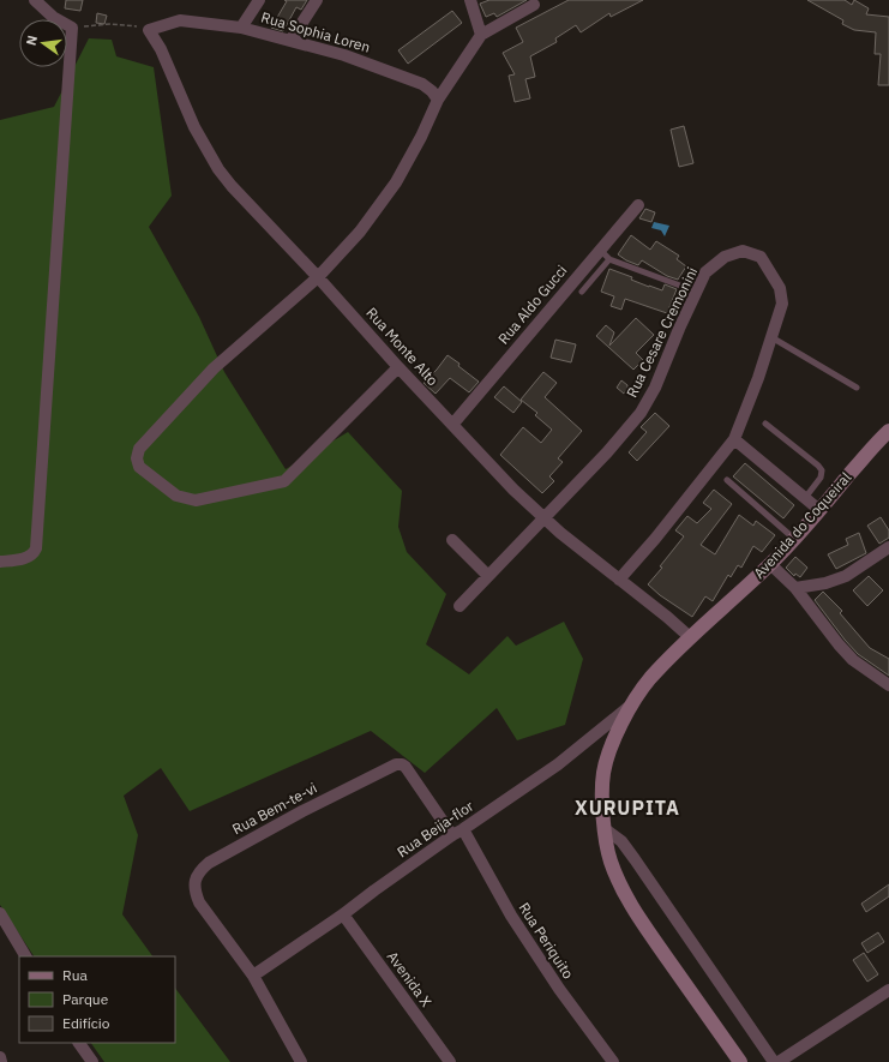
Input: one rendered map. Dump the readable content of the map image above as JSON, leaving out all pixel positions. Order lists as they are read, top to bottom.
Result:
{
  "streets": {
    "main road": ["Avenida do Coqueiral"],
    "street": [
      "Rua Sophia Loren",
      "Rua Aldo Gucci",
      "Rua Cesare Cremonini",
      "Rua Monte Alto",
      "Rua Bem-te-vi",
      "Rua Beija-flor",
      "Rua Periquito",
      "Avenida X"
    ]
  },
  "crossings": [
    ["Rua Sophia Loren", "Rua Monte Alto"],
    ["Rua Aldo Gucci", "Rua Monte Alto"],
    ["Rua Cesare Cremonini", "Rua Monte Alto"],
    ["Rua Monte Alto", "Avenida do Coqueiral"],
    ["Avenida do Coqueiral", "Rua Beija-flor"],
    ["Rua Bem-te-vi", "Rua Beija-flor"],
    ["Rua Bem-te-vi", "Rua Periquito"],
    ["Rua Beija-flor", "Rua Periquito"],
    ["Rua Beija-flor", "Avenida X"]
  ],
  "districts": ["XURUPITA"],
  "legend": ["Rua", "Parque", "Edifício"],
  "north": "left"
}
